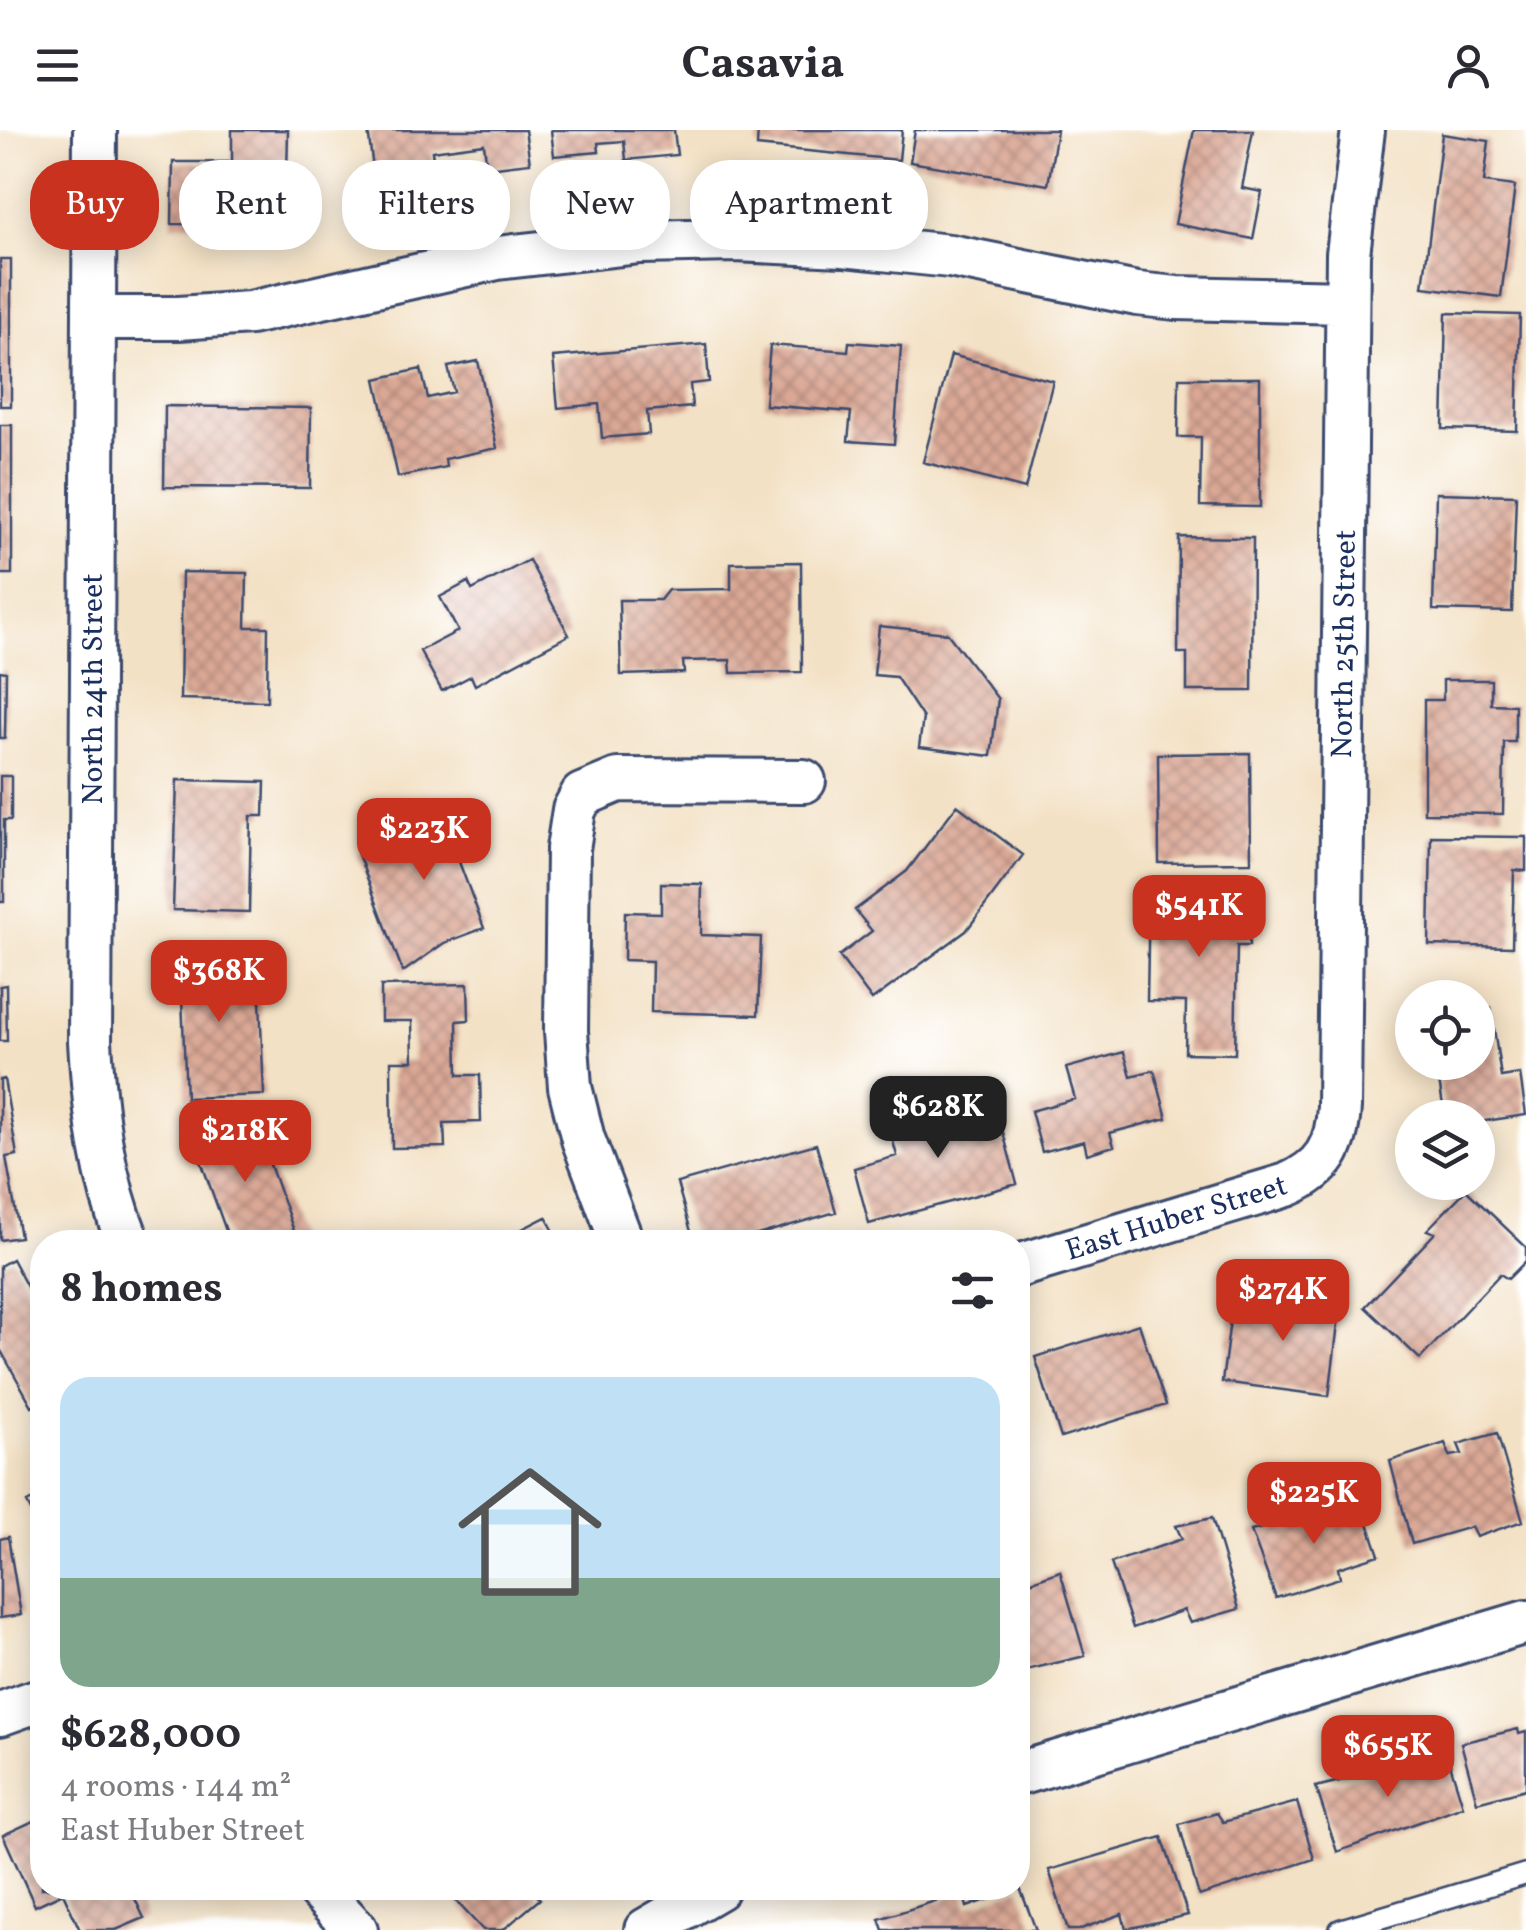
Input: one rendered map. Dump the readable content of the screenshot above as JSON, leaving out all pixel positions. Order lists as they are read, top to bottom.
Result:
{
  "streets": {
    "street": ["North 25th Street", "North 24th Street", "East Huber Street"]
  },
  "crossings": [
    ["North 25th Street", "East Huber Street"]
  ],
  "page": {
    "header": "Casavia",
    "chip": [
      "Buy",
      "Rent",
      "Filters",
      "New",
      "Apartment"
    ],
    "price": [
      "$223K",
      "$541K",
      "$368K",
      "$628K",
      "$218K",
      "$274K",
      "$225K",
      "$655K"
    ],
    "heading": "8 homes",
    "list": [
      {
        "name": "$628,000",
        "note": "4 rooms · 144 m² · East Huber Street"
      }
    ]
  }
}
